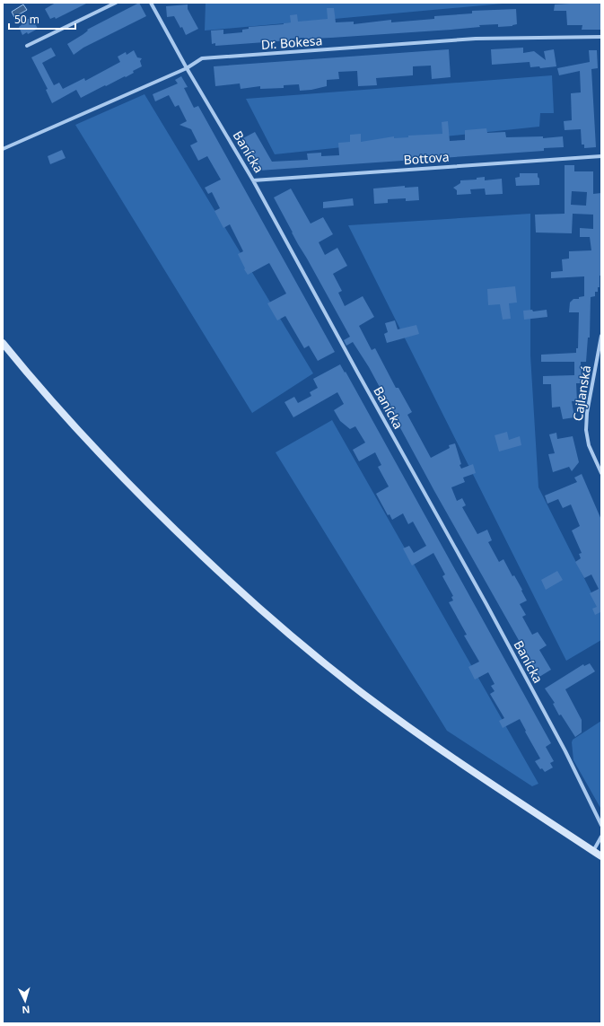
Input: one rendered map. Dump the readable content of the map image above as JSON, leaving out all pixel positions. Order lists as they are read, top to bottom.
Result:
{
  "streets": {
    "street": [
      "Dr. Bokesa",
      "Banícka",
      "Bottova",
      "Cajlanská"
    ]
  },
  "crossings": [
    ["Dr. Bokesa", "Banícka"],
    ["Banícka", "Bottova"]
  ],
  "scale_bar": "50 m",
  "north": "bottom"
}
